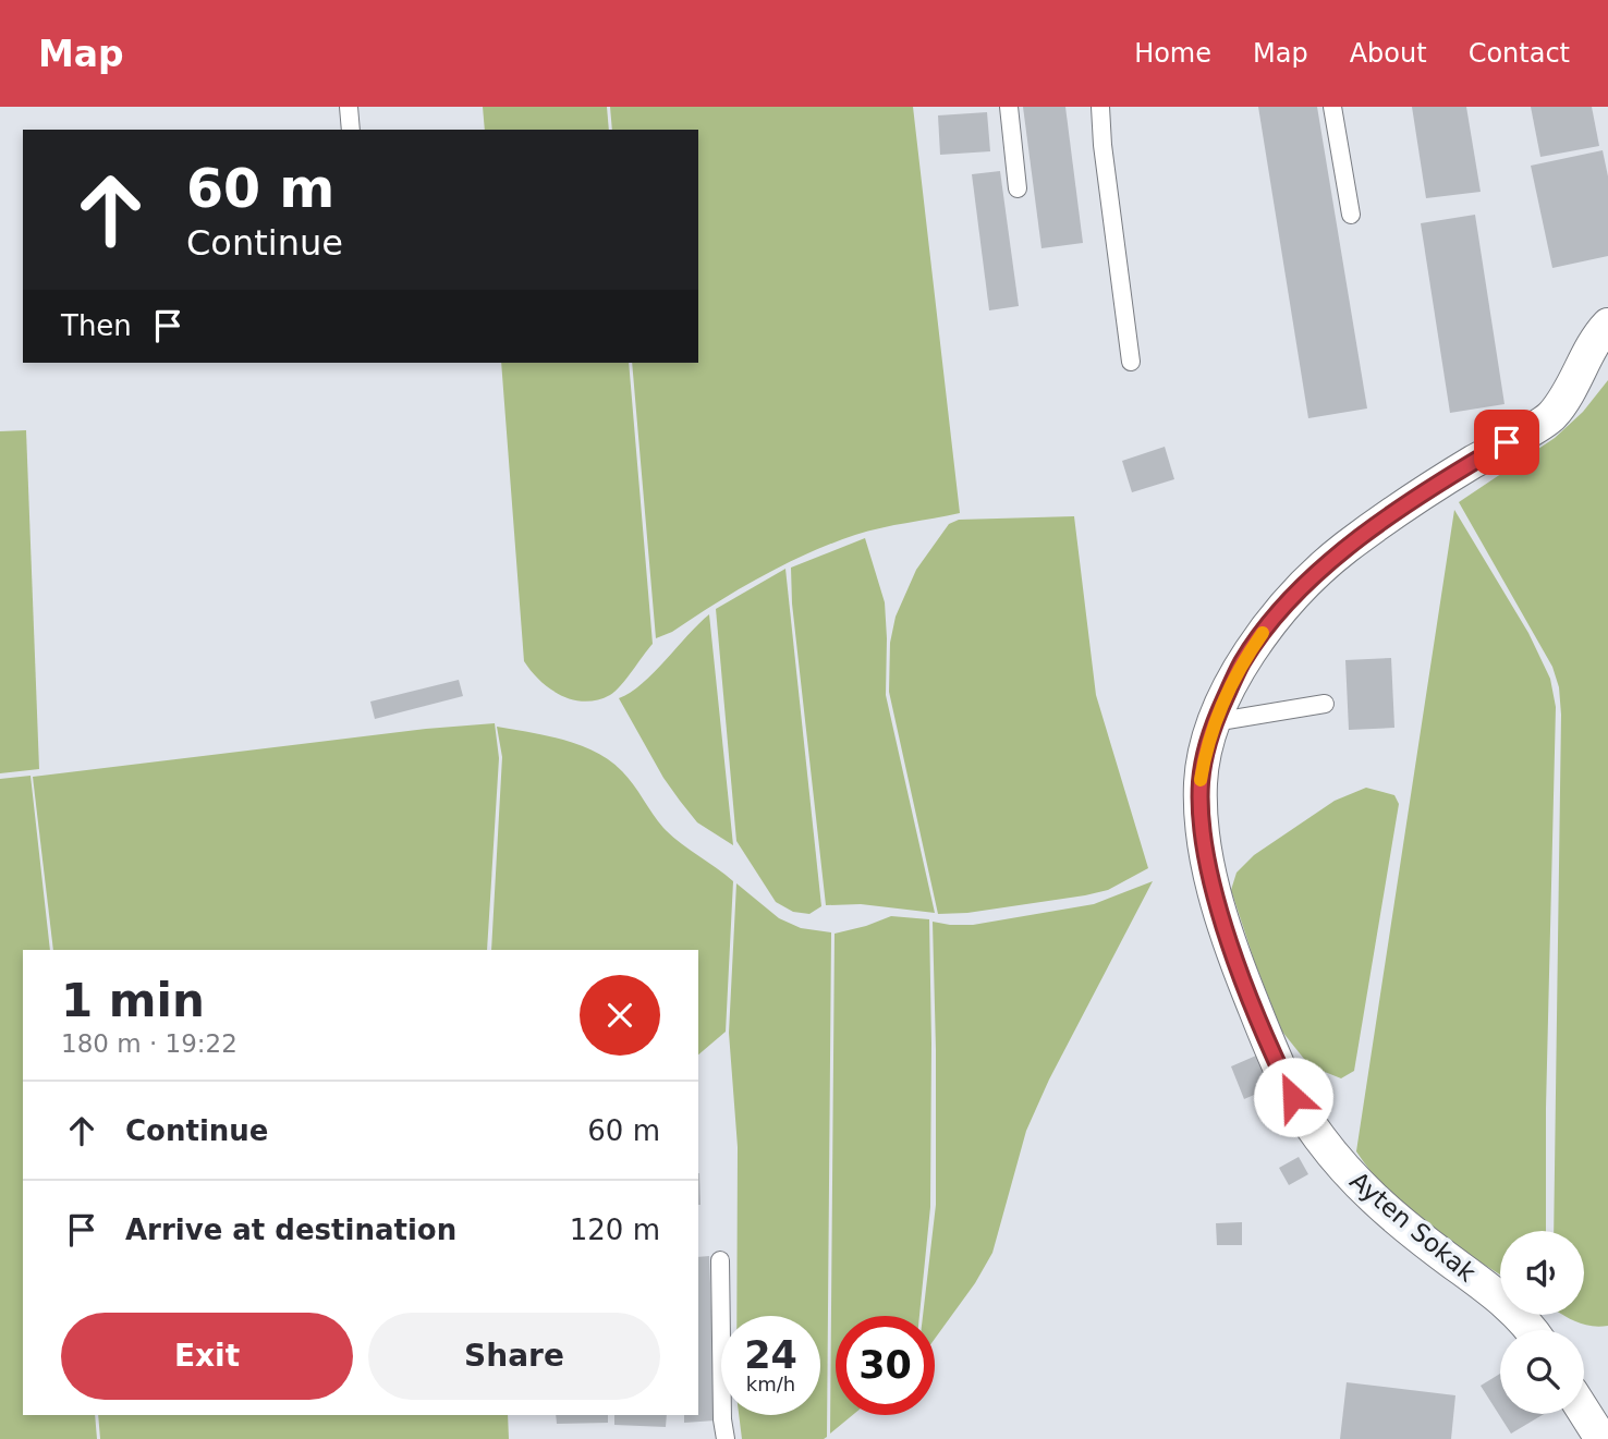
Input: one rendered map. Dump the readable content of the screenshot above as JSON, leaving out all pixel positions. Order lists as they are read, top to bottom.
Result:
{
  "streets": {
    "street": ["Ayten Sokak"]
  },
  "page": {
    "header": "Map",
    "nav": [
      "Home",
      "Map",
      "About",
      "Contact"
    ],
    "turn": ["60 m", "Continue"],
    "then": "Then",
    "heading": ["1 min", "180 m · 19:22"],
    "list": [
      {
        "name": "Continue",
        "value": "60 m"
      },
      {
        "name": "Arrive at destination",
        "value": "120 m"
      }
    ],
    "buttons": ["Exit", "Share"],
    "speed": "24 km/h",
    "limit": "30"
  }
}
